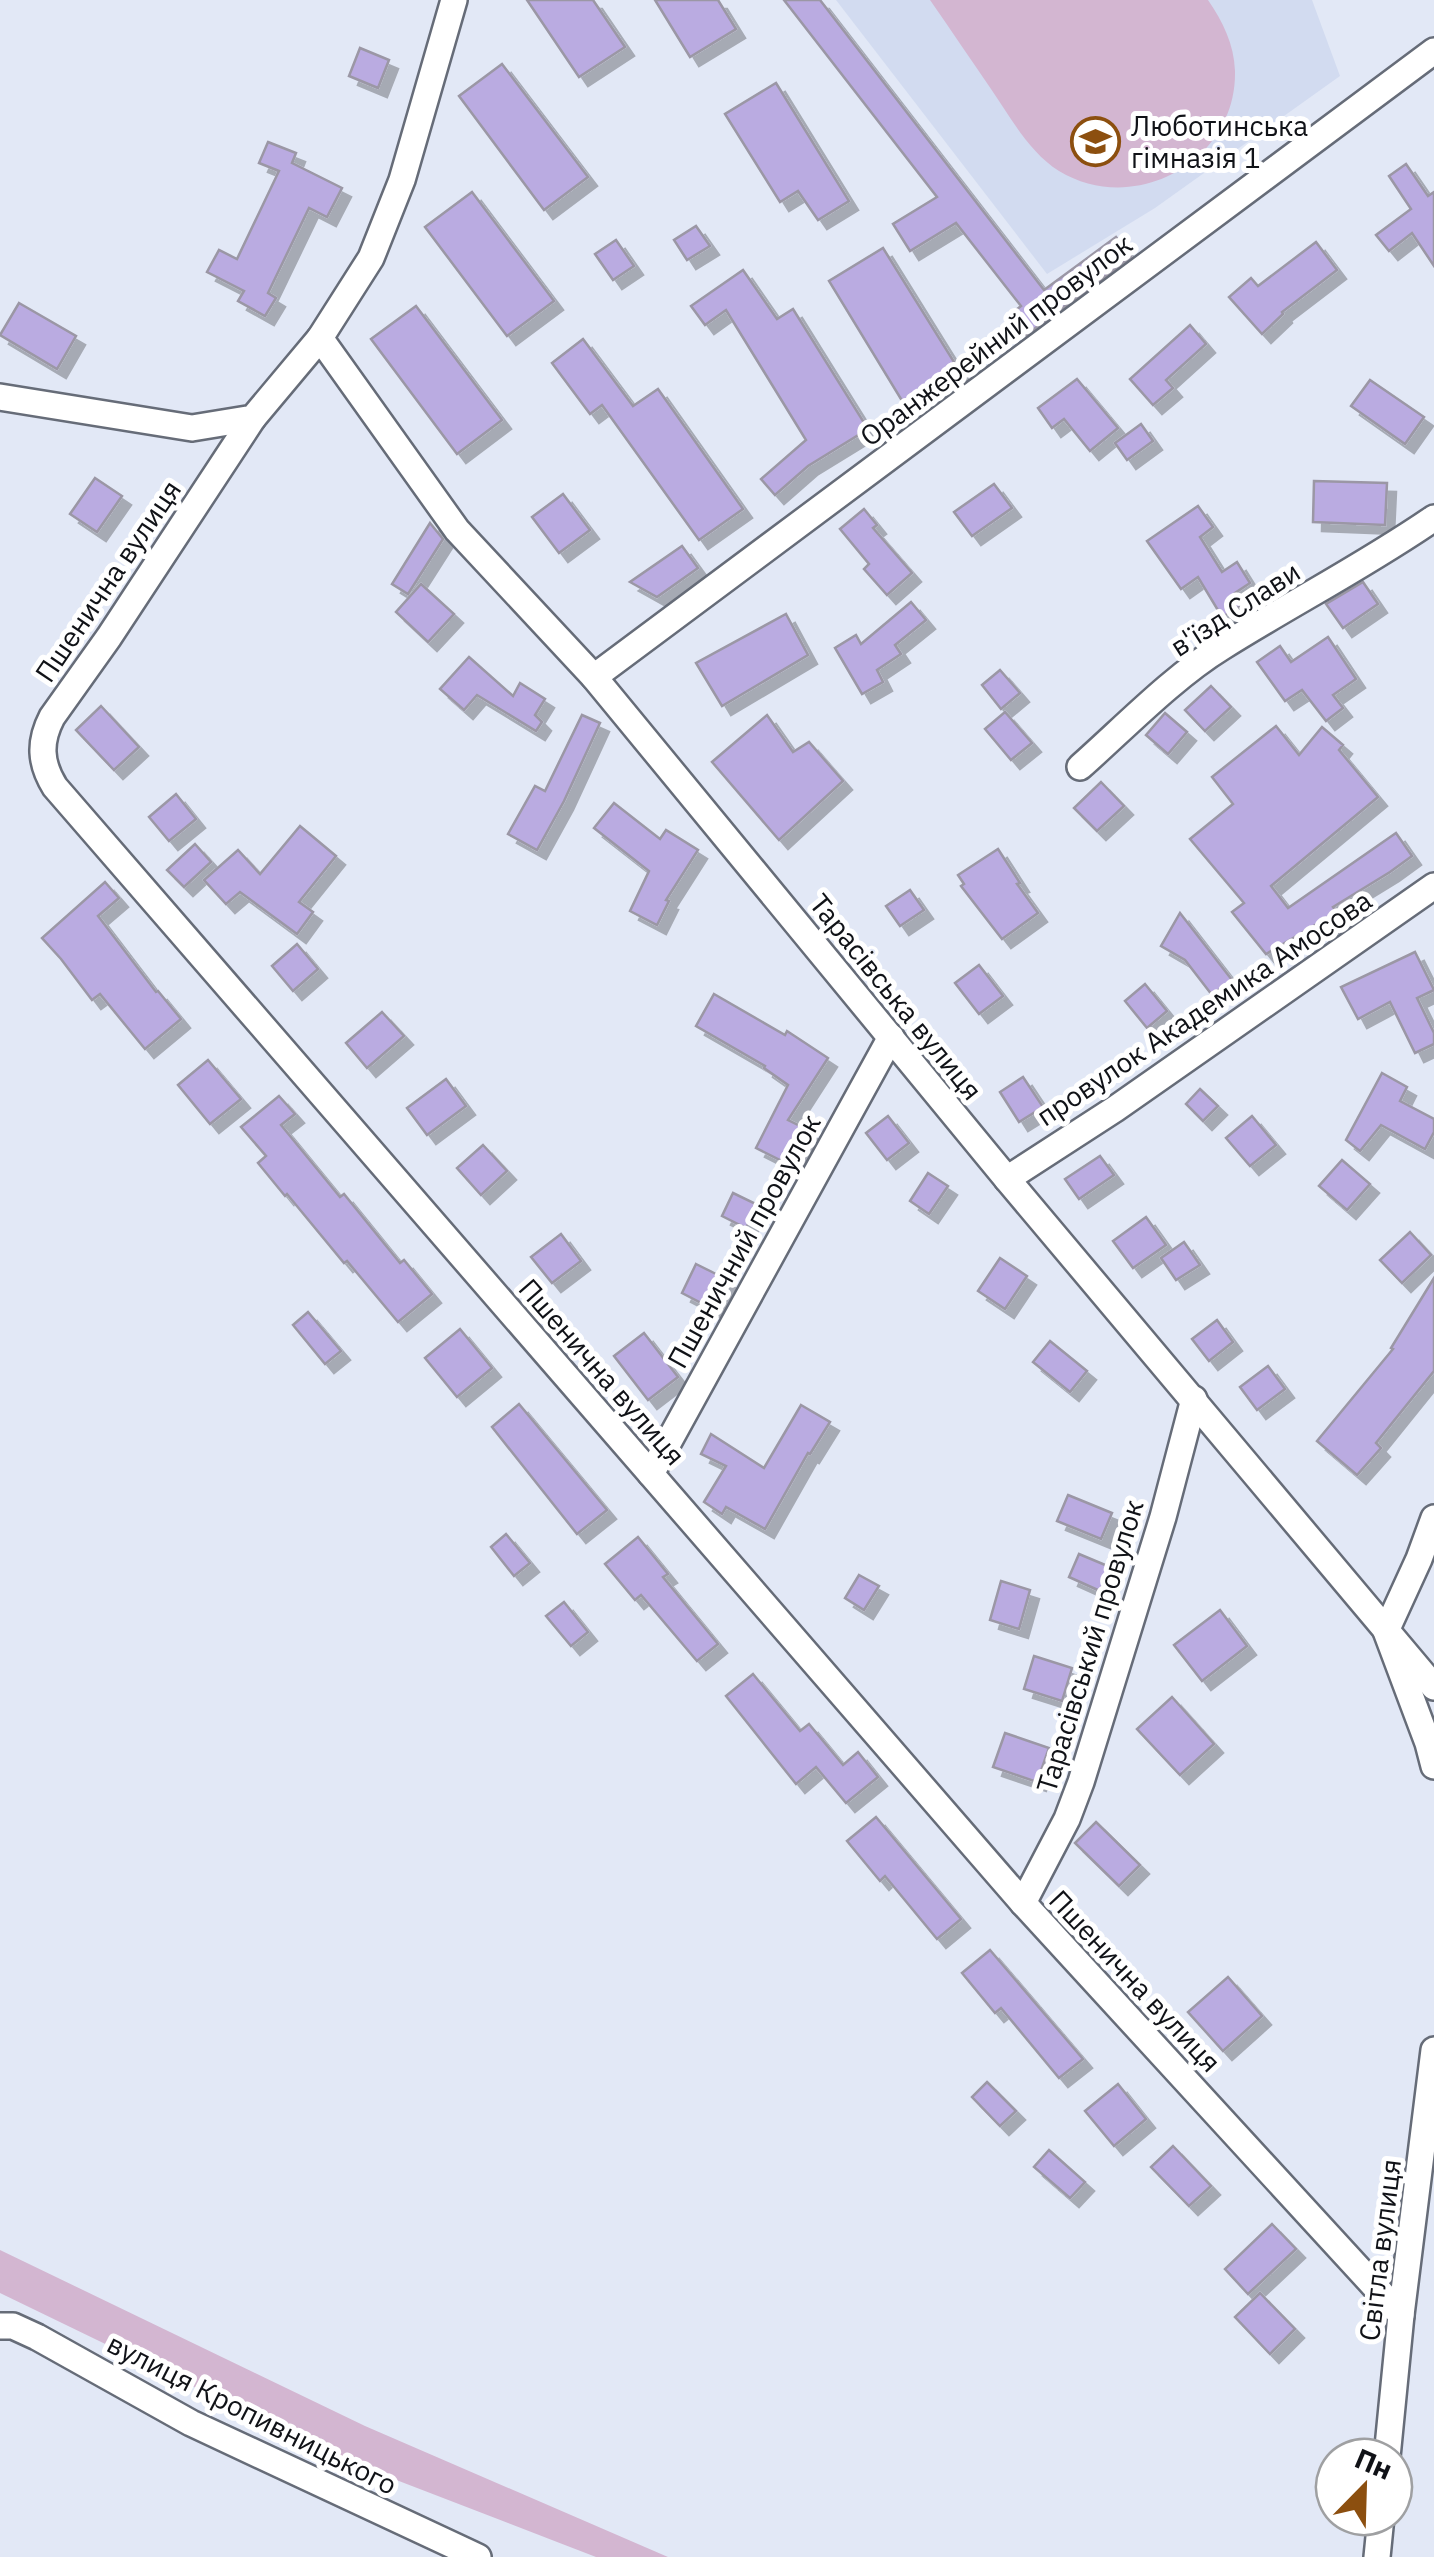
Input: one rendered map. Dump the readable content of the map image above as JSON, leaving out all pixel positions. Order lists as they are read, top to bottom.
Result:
{
  "streets": {
    "street": [
      "Оранжерейний провулок",
      "Пшенична вулиця",
      "в'їзд Слави",
      "Тарасівська вулиця",
      "провулок Академика Амосова",
      "Пшеничний провулок",
      "Тарасівський провулок",
      "Світла вулиця",
      "вулиця Кропивницького"
    ]
  },
  "crossings": [
    ["Оранжерейний провулок", "Тарасівська вулиця"],
    ["Пшенична вулиця", "Тарасівська вулиця"],
    ["Пшенична вулиця", "Пшеничний провулок"],
    ["Пшенична вулиця", "Тарасівський провулок"],
    ["Пшенична вулиця", "Світла вулиця"],
    ["Тарасівська вулиця", "провулок Академика Амосова"],
    ["Тарасівська вулиця", "Пшеничний провулок"],
    ["Тарасівська вулиця", "Тарасівський провулок"]
  ],
  "places": {
    "school or university": ["Люботинська гiмназiя 1"]
  },
  "north": "top right"
}
